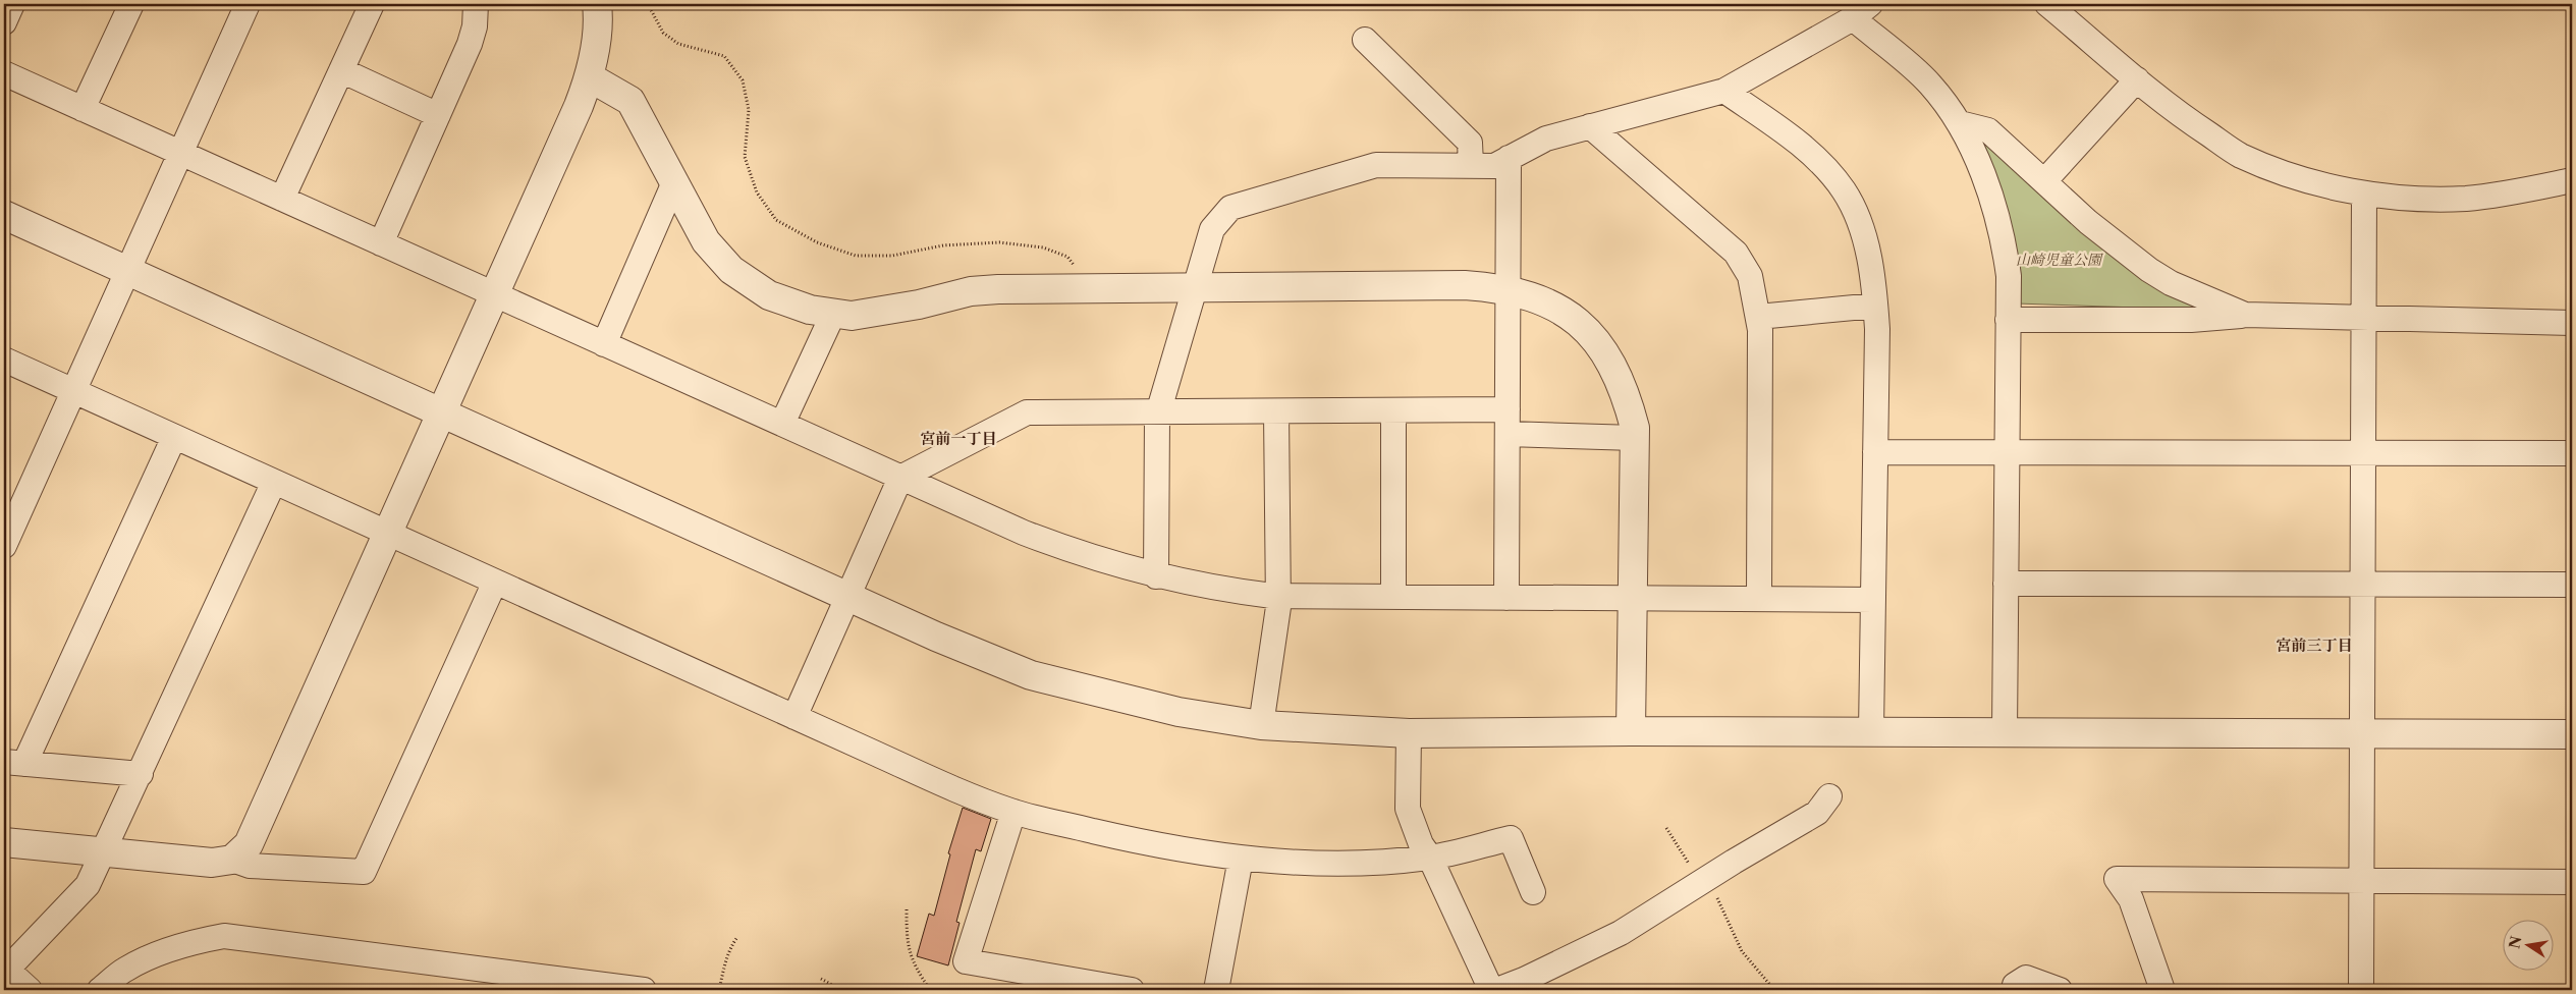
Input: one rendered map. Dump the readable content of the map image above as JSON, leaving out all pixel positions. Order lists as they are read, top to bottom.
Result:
{
  "districts": ["宮前一丁目", "宮前三丁目"],
  "parks": ["山崎児童公園"],
  "north": "left"
}
